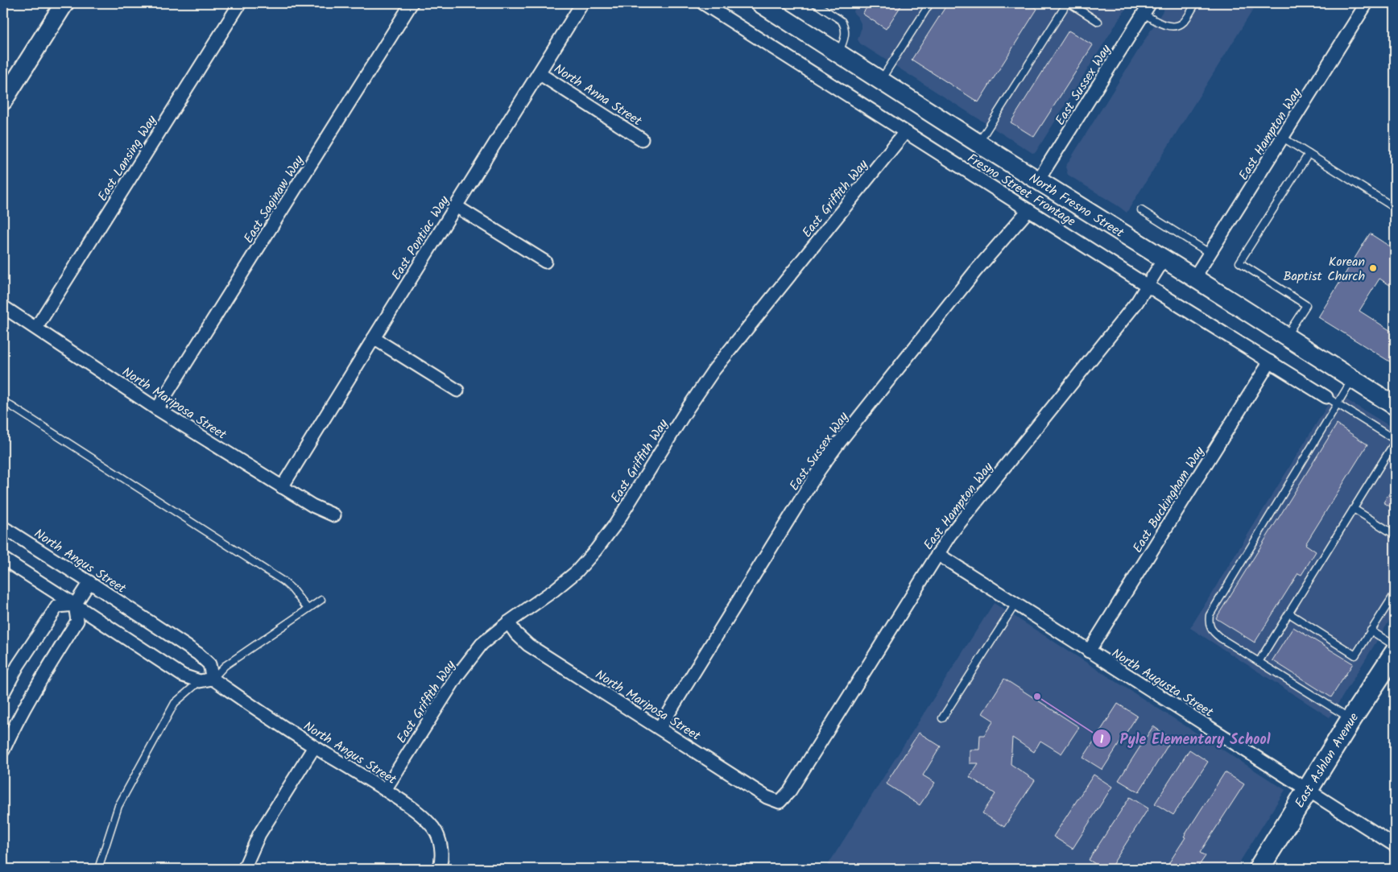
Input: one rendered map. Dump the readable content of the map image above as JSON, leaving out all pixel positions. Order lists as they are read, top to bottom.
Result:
{
  "streets": {
    "main road": ["North Fresno Street", "East Ashlan Avenue"],
    "street": [
      "East Sussex Way",
      "North Anna Street",
      "East Hampton Way",
      "East Lansing Way",
      "Fresno Street Frontage",
      "East Griffith Way",
      "East Saginaw Way",
      "East Pontiac Way",
      "North Mariposa Street",
      "East Buckingham Way",
      "North Angus Street",
      "North Augusta Street"
    ]
  },
  "crossings": [
    ["East Sussex Way", "Fresno Street Frontage"],
    ["East Sussex Way", "North Fresno Street"],
    ["East Sussex Way", "North Mariposa Street"],
    ["North Anna Street", "East Pontiac Way"],
    ["East Hampton Way", "Fresno Street Frontage"],
    ["East Hampton Way", "North Fresno Street"],
    ["East Hampton Way", "North Mariposa Street"],
    ["East Hampton Way", "North Augusta Street"],
    ["East Lansing Way", "North Mariposa Street"],
    ["Fresno Street Frontage", "East Griffith Way"],
    ["Fresno Street Frontage", "East Buckingham Way"],
    ["East Griffith Way", "North Mariposa Street"],
    ["East Griffith Way", "North Angus Street"],
    ["East Saginaw Way", "North Mariposa Street"],
    ["East Pontiac Way", "North Mariposa Street"],
    ["East Buckingham Way", "North Augusta Street"],
    ["North Augusta Street", "East Ashlan Avenue"]
  ],
  "places": ["Korean Baptist Church", "Pyle Elementary School"]
}
